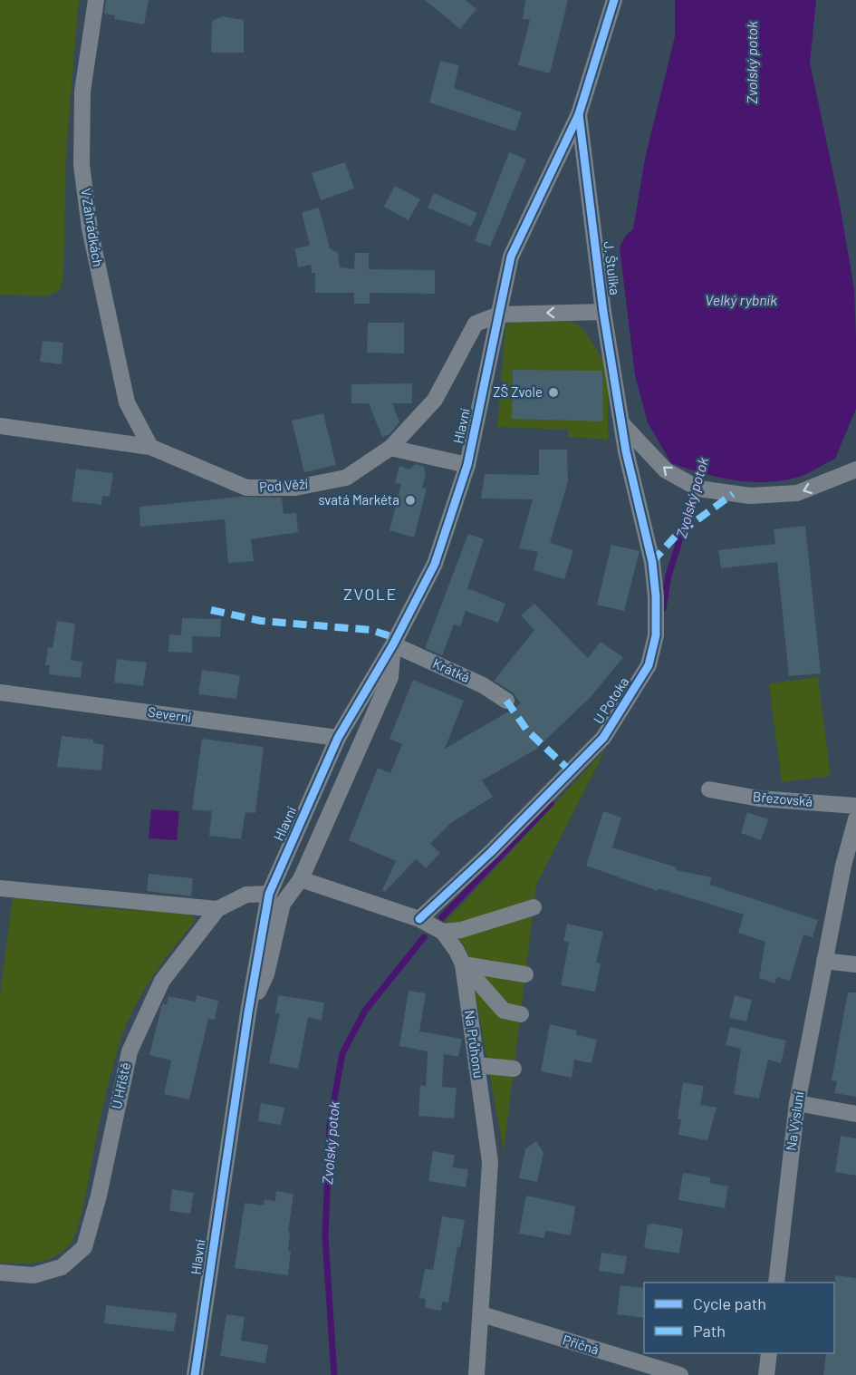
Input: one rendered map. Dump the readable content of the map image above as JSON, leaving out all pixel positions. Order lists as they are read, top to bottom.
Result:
{
  "streets": {
    "street": [
      "V Zahrádkách",
      "J. Štulíka",
      "Hlavní",
      "Pod Věží",
      "Krátká",
      "U Potoka",
      "Severní",
      "Březovská",
      "Na Průhonu",
      "U Hřiště",
      "Na Výsluní",
      "Příčná"
    ]
  },
  "crossings": [
    ["V Zahrádkách", "Pod Věží"],
    ["J. Štulíka", "Hlavní"],
    ["J. Štulíka", "Pod Věží"],
    ["J. Štulíka", "U Potoka"],
    ["Hlavní", "Pod Věží"],
    ["Hlavní", "Krátká"],
    ["Hlavní", "Severní"],
    ["Hlavní", "Na Průhonu"],
    ["Hlavní", "U Hřiště"],
    ["U Potoka", "Na Průhonu"],
    ["Na Průhonu", "Příčná"]
  ],
  "districts": ["ZVOLE"],
  "water": ["Zvolský potok", "Velký rybník"],
  "places": ["ZŠ Zvole", "svatá Markéta"],
  "legend": ["Cycle path", "Path"]
}
